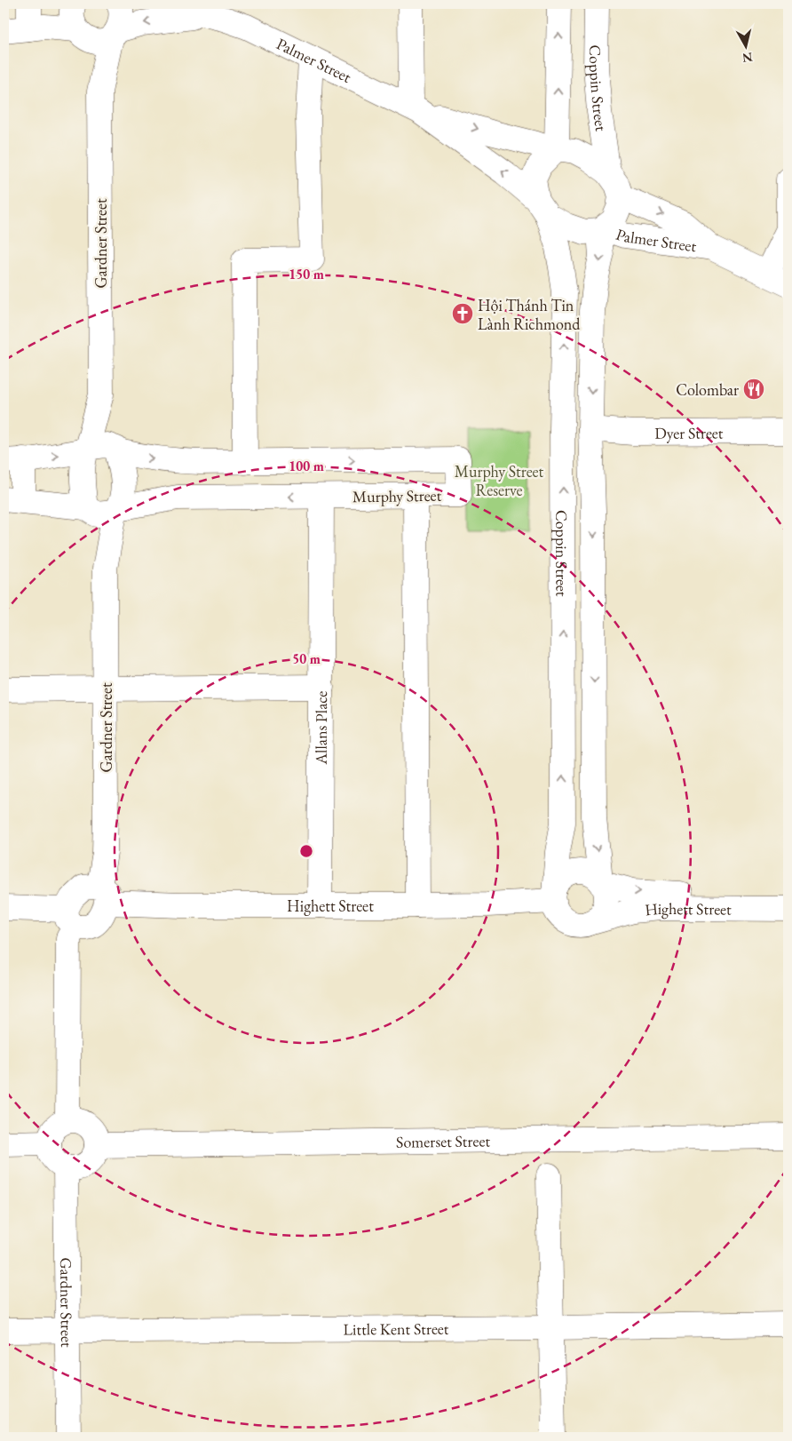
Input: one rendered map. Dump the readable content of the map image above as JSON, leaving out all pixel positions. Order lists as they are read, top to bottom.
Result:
{
  "streets": {
    "street": [
      "Palmer Street",
      "Coppin Street",
      "Gardner Street",
      "Dyer Street",
      "Murphy Street",
      "Allans Place",
      "Highett Street",
      "Somerset Street",
      "Little Kent Street"
    ]
  },
  "crossings": [
    ["Palmer Street", "Coppin Street"],
    ["Palmer Street", "Gardner Street"],
    ["Coppin Street", "Dyer Street"],
    ["Coppin Street", "Highett Street"],
    ["Gardner Street", "Murphy Street"],
    ["Gardner Street", "Highett Street"],
    ["Gardner Street", "Somerset Street"],
    ["Gardner Street", "Little Kent Street"],
    ["Murphy Street", "Allans Place"],
    ["Allans Place", "Highett Street"]
  ],
  "parks": ["Murphy Street Reserve"],
  "places": {
    "church": ["Hội Thánh Tin Lành Richmond"],
    "restaurant": ["Colombar"]
  },
  "north": "bottom",
  "rings": ["150 m", "100 m", "50 m"]
}
